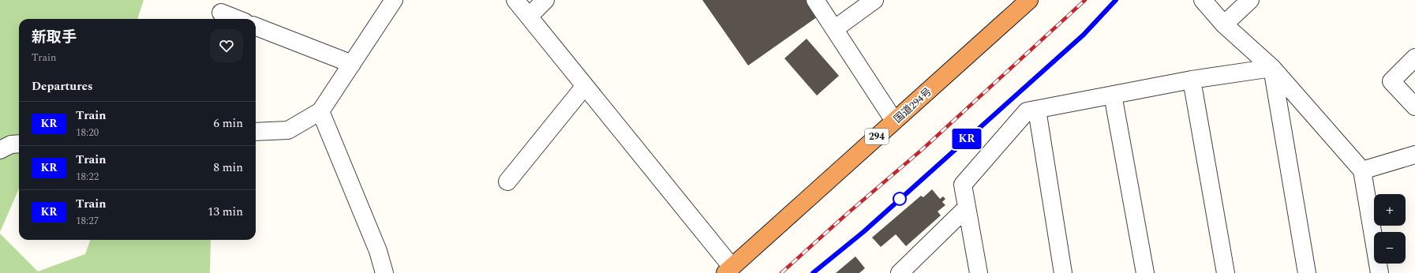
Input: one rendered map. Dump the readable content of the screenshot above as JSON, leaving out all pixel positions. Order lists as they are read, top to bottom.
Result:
{
  "streets": {
    "highway": ["国道294号", "294"]
  },
  "page": {
    "on_map": "KR",
    "heading": [
      ["新取手", "Train"],
      "Departures"
    ],
    "list": [
      {
        "mark": "KR",
        "name": "Train",
        "note": "18:20",
        "value": "6 min"
      },
      {
        "mark": "KR",
        "name": "Train",
        "note": "18:22",
        "value": "8 min"
      },
      {
        "mark": "KR",
        "name": "Train",
        "note": "18:27",
        "value": "13 min"
      }
    ],
    "map_buttons": ["+", "−"]
  }
}
